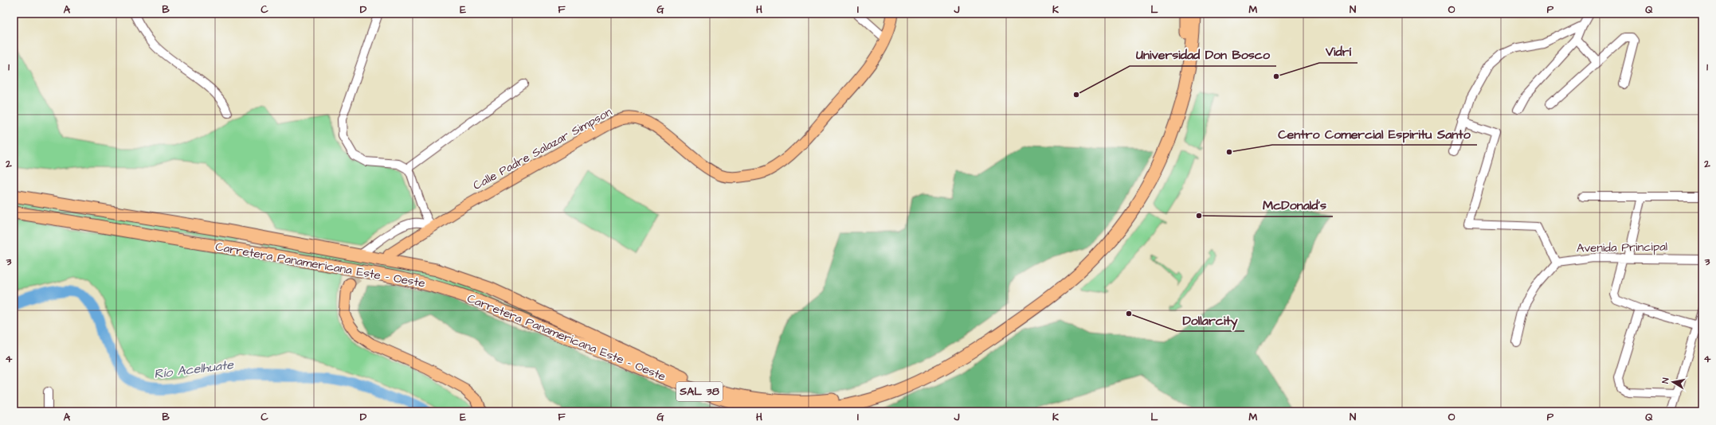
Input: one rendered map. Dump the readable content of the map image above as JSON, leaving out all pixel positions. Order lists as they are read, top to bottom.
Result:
{
  "streets": {
    "highway": ["Carretera Panamericana Este - Oeste", "SAL 38"],
    "main road": ["Calle Padre Salazar Simpson"],
    "street": ["Avenida Principal"]
  },
  "water": ["Río Acelhuate"],
  "places": [
    "Vidrí",
    "Universidad Don Bosco",
    "Centro Comercial Espiritu Santo",
    "McDonald's",
    "Dollarcity"
  ],
  "north": "left",
  "grid": {
    "columns": [
      "A",
      "B",
      "C",
      "D",
      "E",
      "F",
      "G",
      "H",
      "I",
      "J",
      "K",
      "L",
      "M",
      "N",
      "O",
      "P",
      "Q"
    ],
    "rows": [
      "1",
      "2",
      "3",
      "4"
    ]
  }
}
